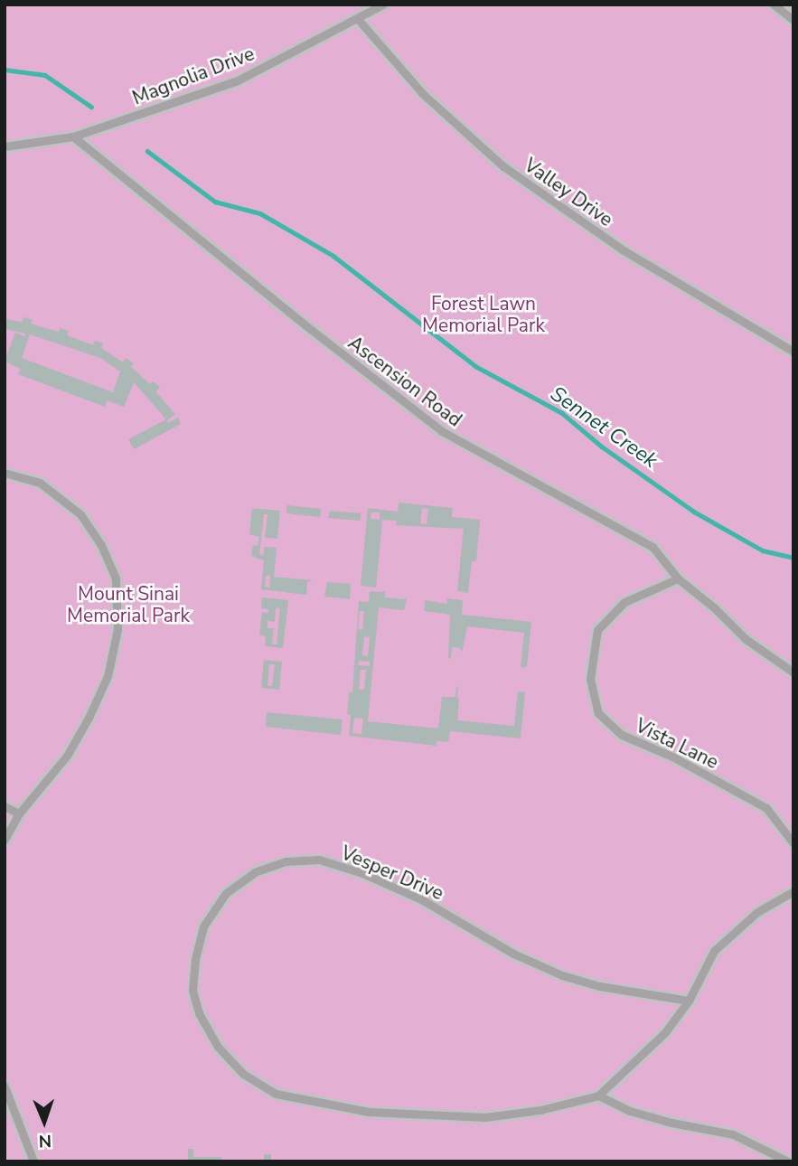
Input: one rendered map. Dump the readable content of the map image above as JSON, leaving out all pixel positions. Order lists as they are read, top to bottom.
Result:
{
  "streets": {
    "lane": [
      "Magnolia Drive",
      "Valley Drive",
      "Ascension Road",
      "Vista Lane",
      "Vesper Drive"
    ]
  },
  "crossings": [
    ["Magnolia Drive", "Valley Drive"],
    ["Magnolia Drive", "Ascension Road"],
    ["Ascension Road", "Vista Lane"]
  ],
  "water": ["Sennet Creek"],
  "parks": ["Forest Lawn Memorial Park", "Mount Sinai Memorial Park"],
  "north": "bottom"
}
